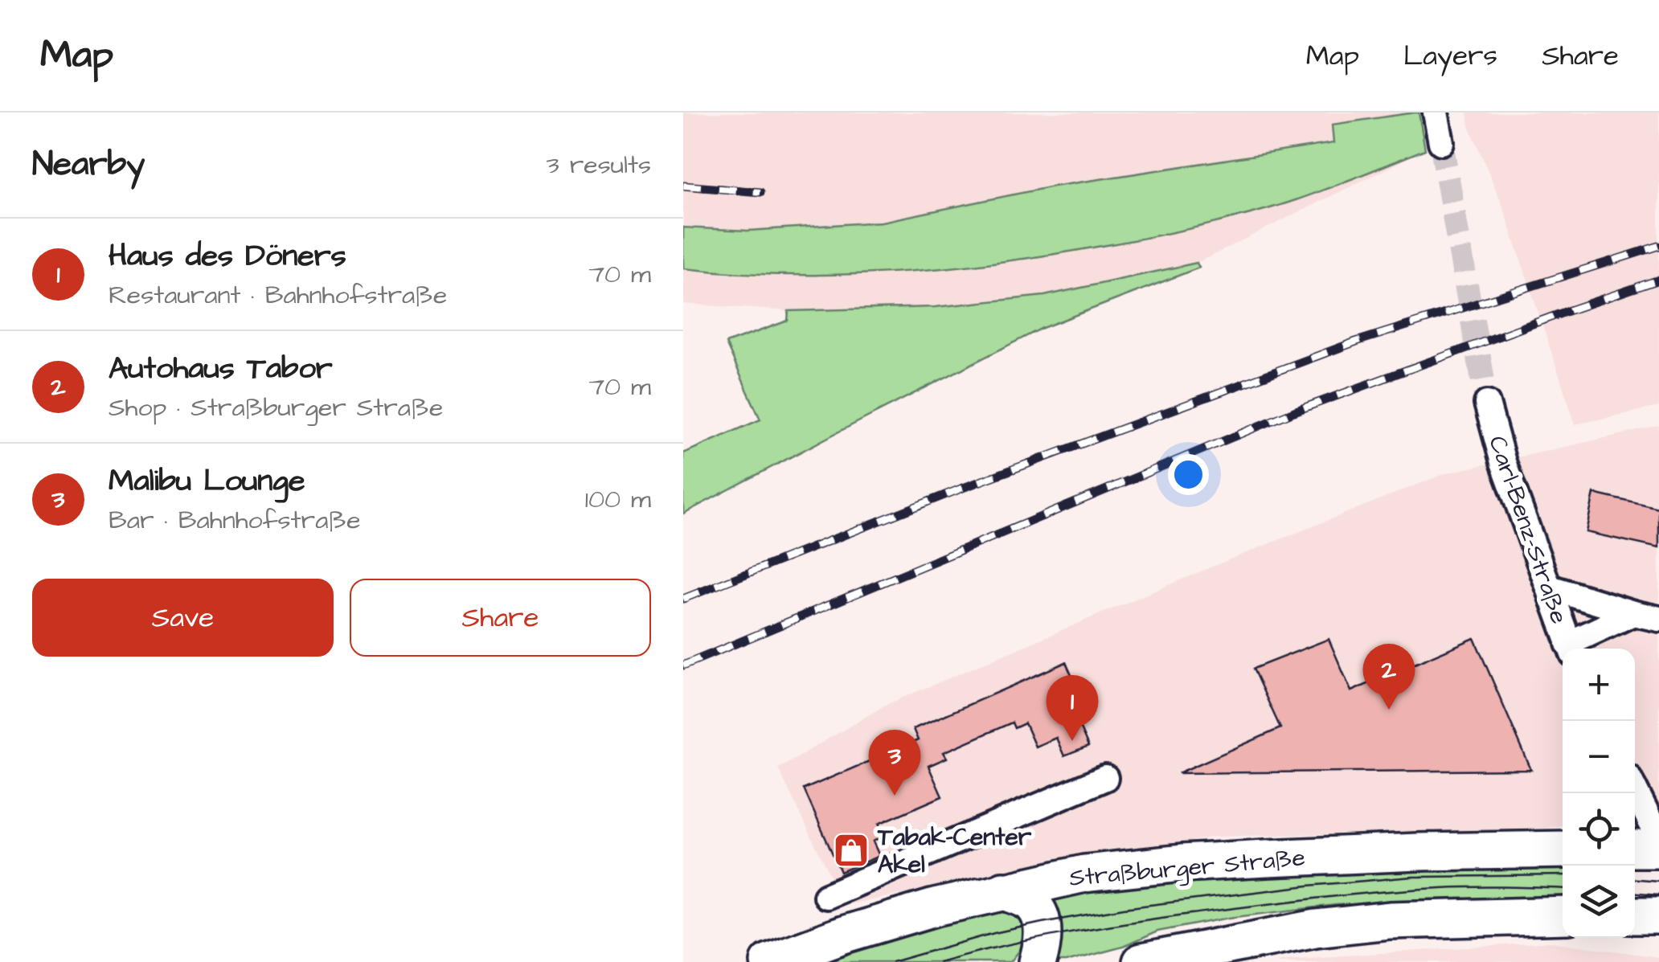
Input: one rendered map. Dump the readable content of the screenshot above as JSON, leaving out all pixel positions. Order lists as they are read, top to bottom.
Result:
{
  "streets": {
    "main road": ["Straßburger Straße"],
    "street": ["Carl-Benz-Straße"]
  },
  "places": {
    "shop": ["Tabak-Center Akel"]
  },
  "page": {
    "header": "Map",
    "nav": ["Map", "Layers", "Share"],
    "heading": ["Nearby", "3 results"],
    "list": [
      {
        "mark": "1",
        "name": "Haus des Döners",
        "note": "Restaurant · Bahnhofstraße",
        "value": "70 m"
      },
      {
        "mark": "2",
        "name": "Autohaus Tabor",
        "note": "Shop · Straßburger Straße",
        "value": "70 m"
      },
      {
        "mark": "3",
        "name": "Malibu Lounge",
        "note": "Bar · Bahnhofstraße",
        "value": "100 m"
      }
    ],
    "buttons": ["Save", "Share"],
    "pins": ["2", "1", "3"],
    "map_buttons": ["+", "−"]
  }
}
